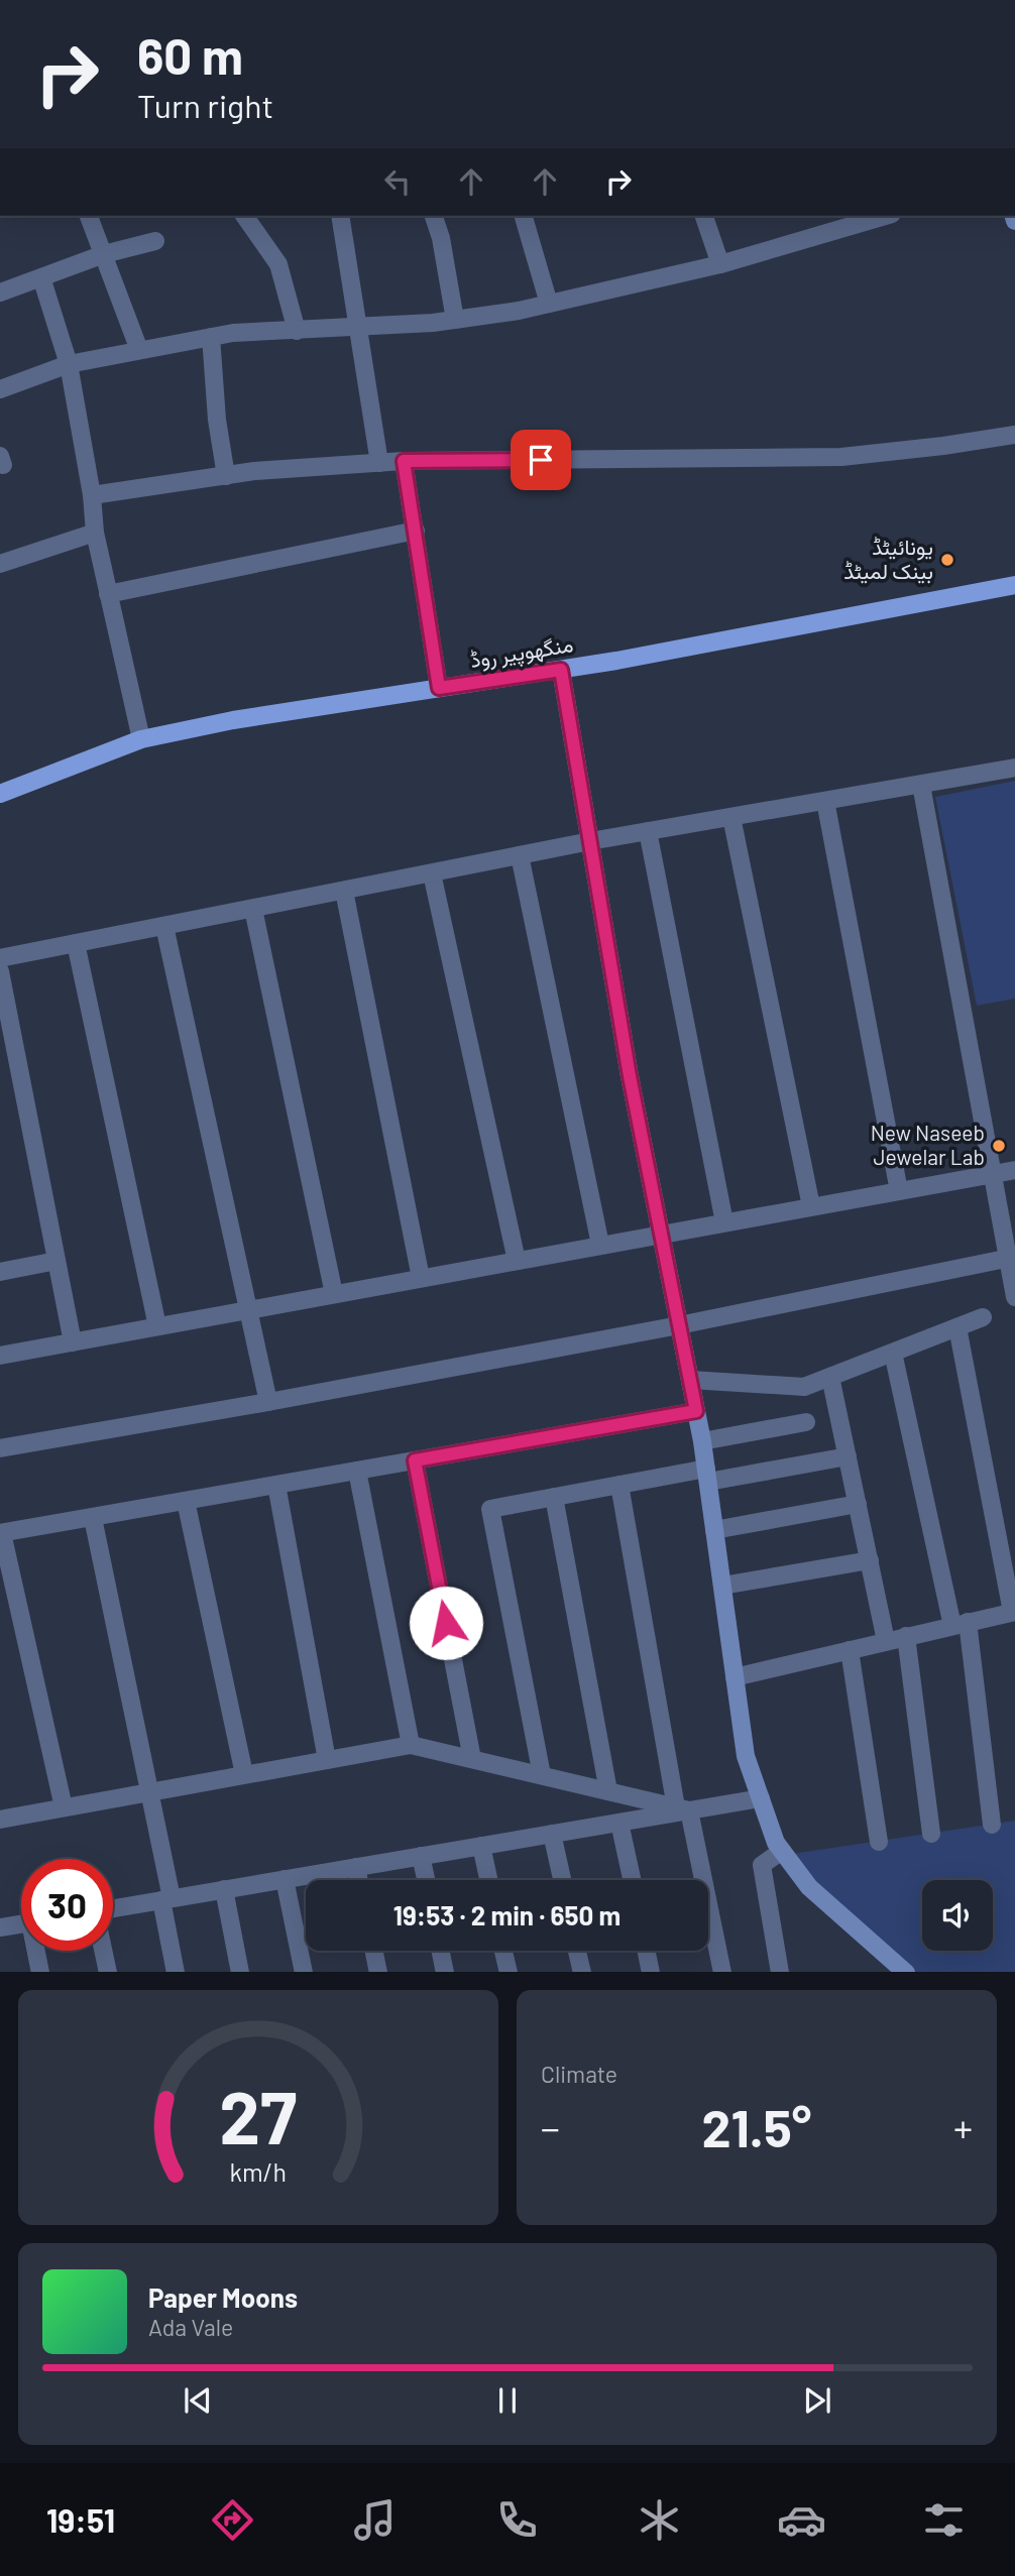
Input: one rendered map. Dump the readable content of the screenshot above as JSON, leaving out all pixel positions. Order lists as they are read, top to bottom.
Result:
{
  "streets": {
    "main road": ["منگھوپیر روڈ"]
  },
  "places": ["یونائیٹڈ بینک لمیٹڈ", "New Naseeb Jewelar Lab"],
  "page": {
    "turn": ["60 m", "Turn right"],
    "limit": "30",
    "trip": "19:53 · 2 min · 650 m",
    "tile": "Climate",
    "heat": ["−", "21.5°", "+"],
    "song": ["Paper Moons", "Ada Vale"],
    "tabs": "19:51",
    "gauge": ["27", "km/h"]
  }
}
